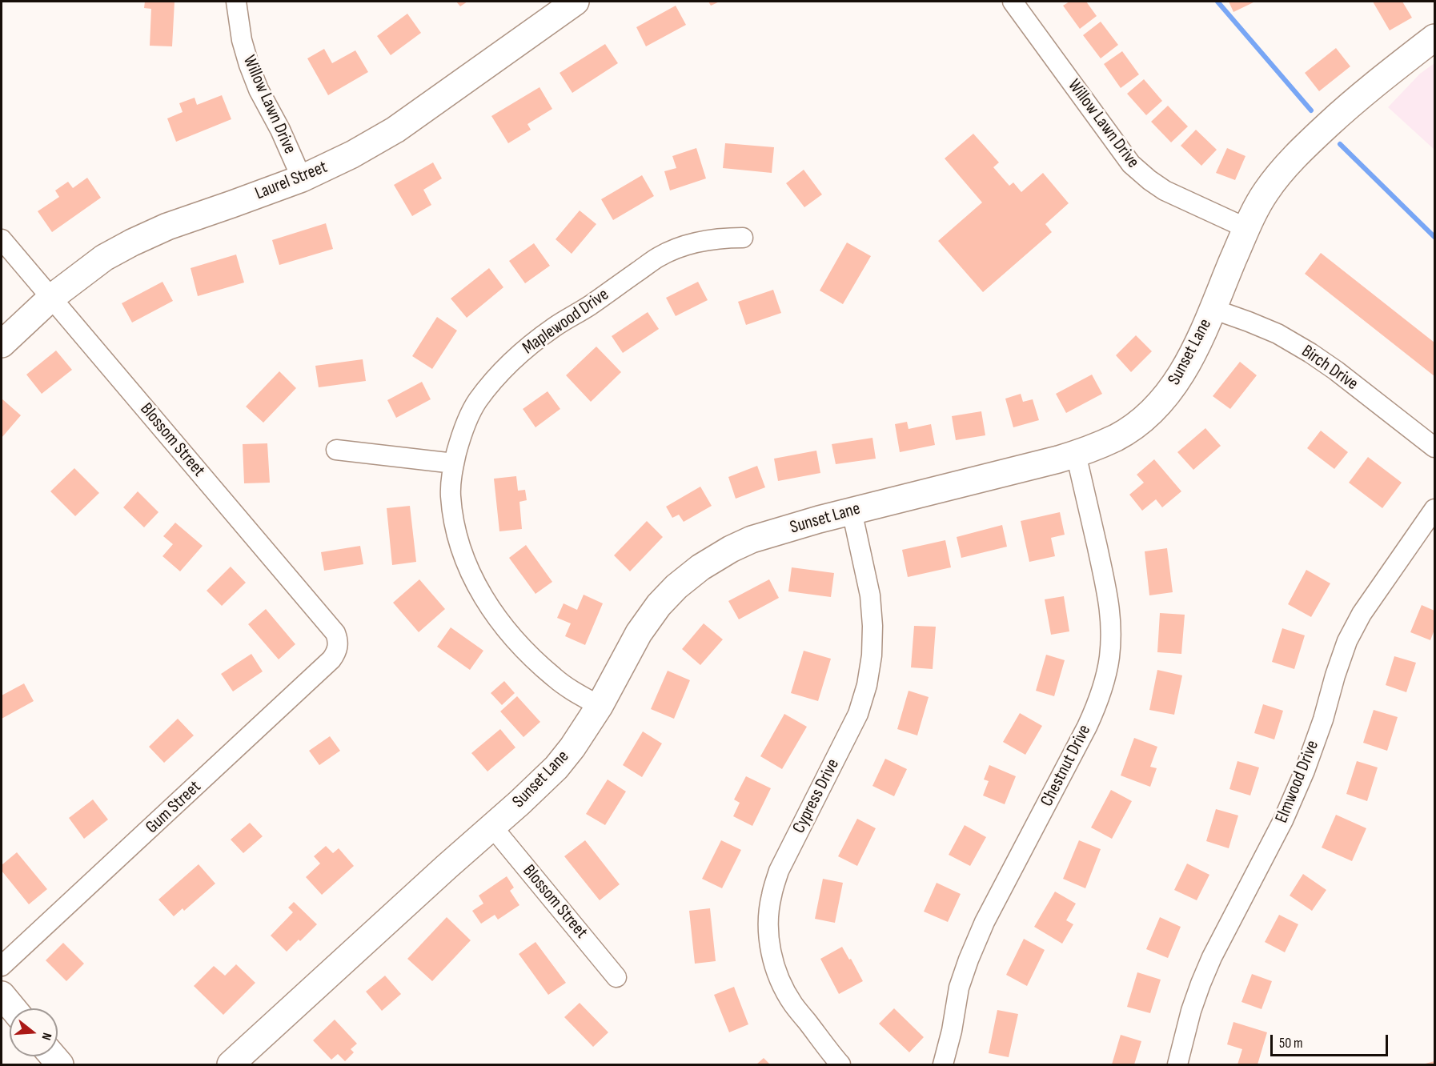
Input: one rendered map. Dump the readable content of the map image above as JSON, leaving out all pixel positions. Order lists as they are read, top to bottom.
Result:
{
  "streets": {
    "street": [
      "Willow Lawn Drive",
      "Laurel Street",
      "Maplewood Drive",
      "Sunset Lane",
      "Birch Drive",
      "Blossom Street",
      "Chestnut Drive",
      "Elmwood Drive",
      "Cypress Drive",
      "Gum Street"
    ]
  },
  "crossings": [
    ["Willow Lawn Drive", "Laurel Street"],
    ["Willow Lawn Drive", "Sunset Lane"],
    ["Laurel Street", "Blossom Street"],
    ["Maplewood Drive", "Sunset Lane"],
    ["Sunset Lane", "Birch Drive"],
    ["Sunset Lane", "Blossom Street"],
    ["Sunset Lane", "Chestnut Drive"],
    ["Sunset Lane", "Cypress Drive"],
    ["Blossom Street", "Gum Street"]
  ],
  "scale_bar": "50 m",
  "north": "right"
}
